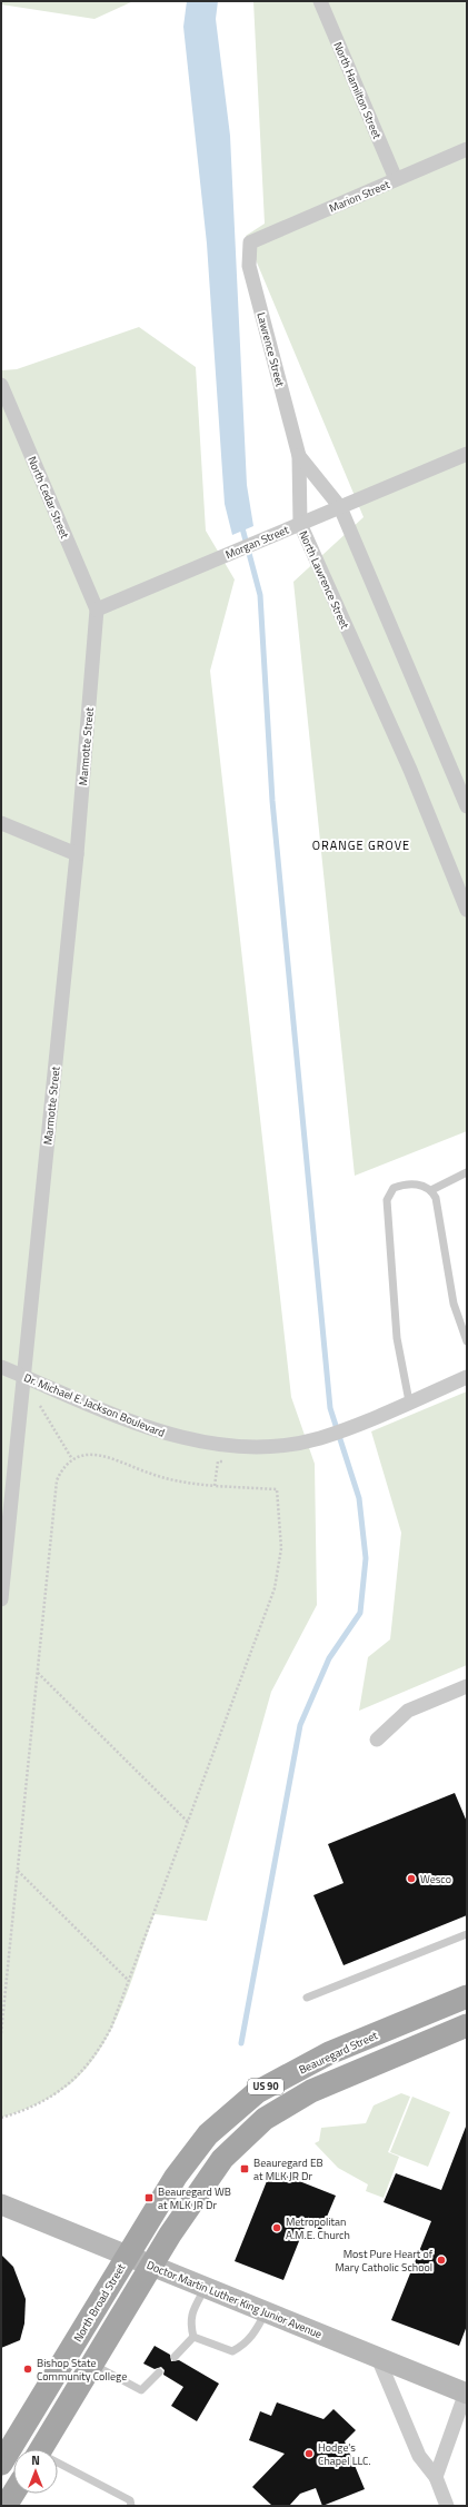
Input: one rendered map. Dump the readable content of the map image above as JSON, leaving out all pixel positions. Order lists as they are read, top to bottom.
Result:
{
  "streets": {
    "main road": ["Beauregard Street", "US 90", "North Broad Street"],
    "street": [
      "North Hamilton Street",
      "Marion Street",
      "Lawrence Street",
      "North Cedar Street",
      "Morgan Street",
      "North Lawrence Street",
      "Marmotte Street",
      "Dr. Michael E. Jackson Boulevard",
      "Doctor Martin Luther King Junior Avenue"
    ]
  },
  "crossings": [
    ["North Hamilton Street", "Marion Street"],
    ["Marion Street", "Lawrence Street"],
    ["Lawrence Street", "North Lawrence Street"],
    ["North Cedar Street", "Morgan Street"],
    ["North Cedar Street", "Marmotte Street"],
    ["Morgan Street", "North Lawrence Street"],
    ["Morgan Street", "Marmotte Street"],
    ["Marmotte Street", "Dr. Michael E. Jackson Boulevard"],
    ["Beauregard Street", "Doctor Martin Luther King Junior Avenue"],
    ["Beauregard Street", "North Broad Street"],
    ["US 90", "Doctor Martin Luther King Junior Avenue"],
    ["Doctor Martin Luther King Junior Avenue", "North Broad Street"]
  ],
  "districts": ["ORANGE GROVE"],
  "places": {
    "other": [
      "Wesco",
      "Metropolitan A.M.E. Church",
      "Most Pure Heart of Mary Catholic School",
      "Bishop State Community College",
      "Hodge's Chapel LLC."
    ],
    "transit": ["Beauregard EB at MLK JR Dr", "Beauregard WB at MLK JR Dr"]
  },
  "north": "top"
}
